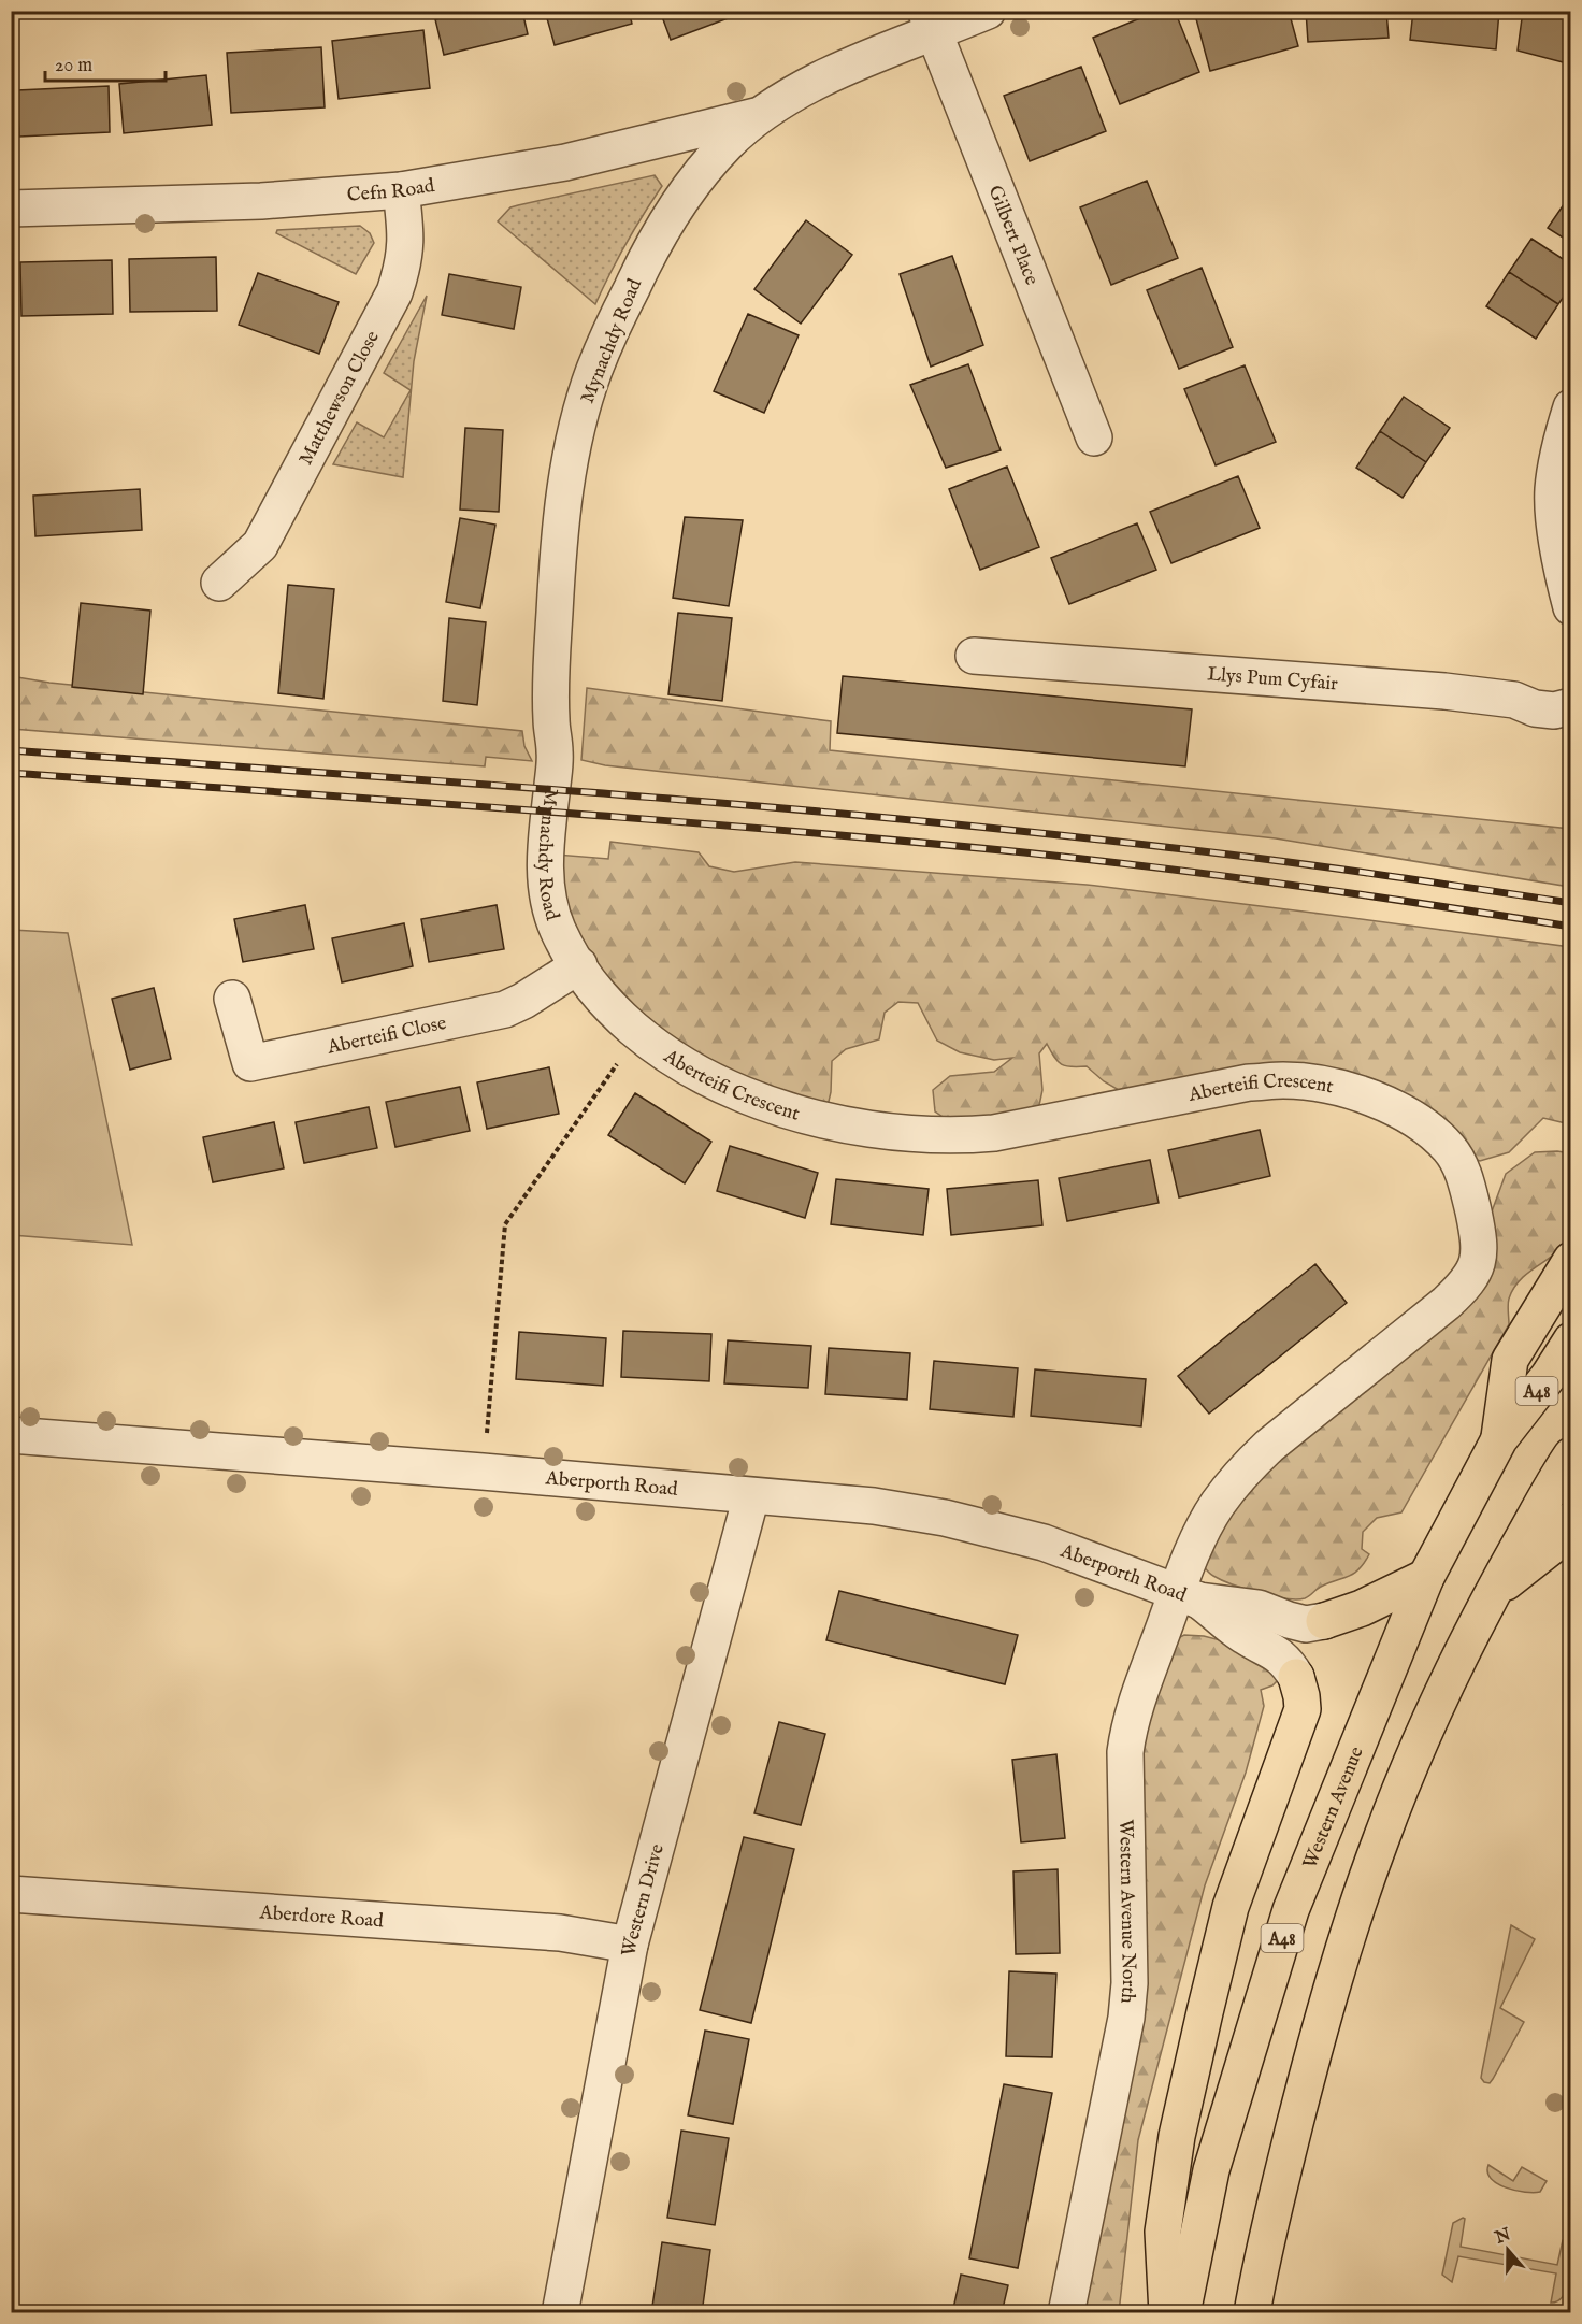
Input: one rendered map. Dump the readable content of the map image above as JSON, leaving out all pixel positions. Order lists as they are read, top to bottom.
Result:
{
  "streets": {
    "highway": ["A48", "Western Avenue"],
    "street": [
      "Cefn Road",
      "Gilbert Place",
      "Mynachdy Road",
      "Matthewson Close",
      "Llys Pum Cyfair",
      "Aberteifi Close",
      "Aberteifi Crescent",
      "Aberporth Road",
      "Western Drive",
      "Western Avenue North",
      "Aberdore Road"
    ]
  },
  "crossings": [
    ["Cefn Road", "Mynachdy Road"],
    ["Cefn Road", "Matthewson Close"],
    ["Gilbert Place", "Mynachdy Road"],
    ["Mynachdy Road", "Aberteifi Close"],
    ["Mynachdy Road", "Aberteifi Crescent"],
    ["Aberteifi Close", "Aberteifi Crescent"],
    ["Aberteifi Crescent", "Aberporth Road"],
    ["Aberteifi Crescent", "Western Avenue North"],
    ["Aberporth Road", "Western Drive"],
    ["Aberporth Road", "Western Avenue North"],
    ["Western Drive", "Aberdore Road"]
  ],
  "scale_bar": "20 m",
  "north": "top"
}
